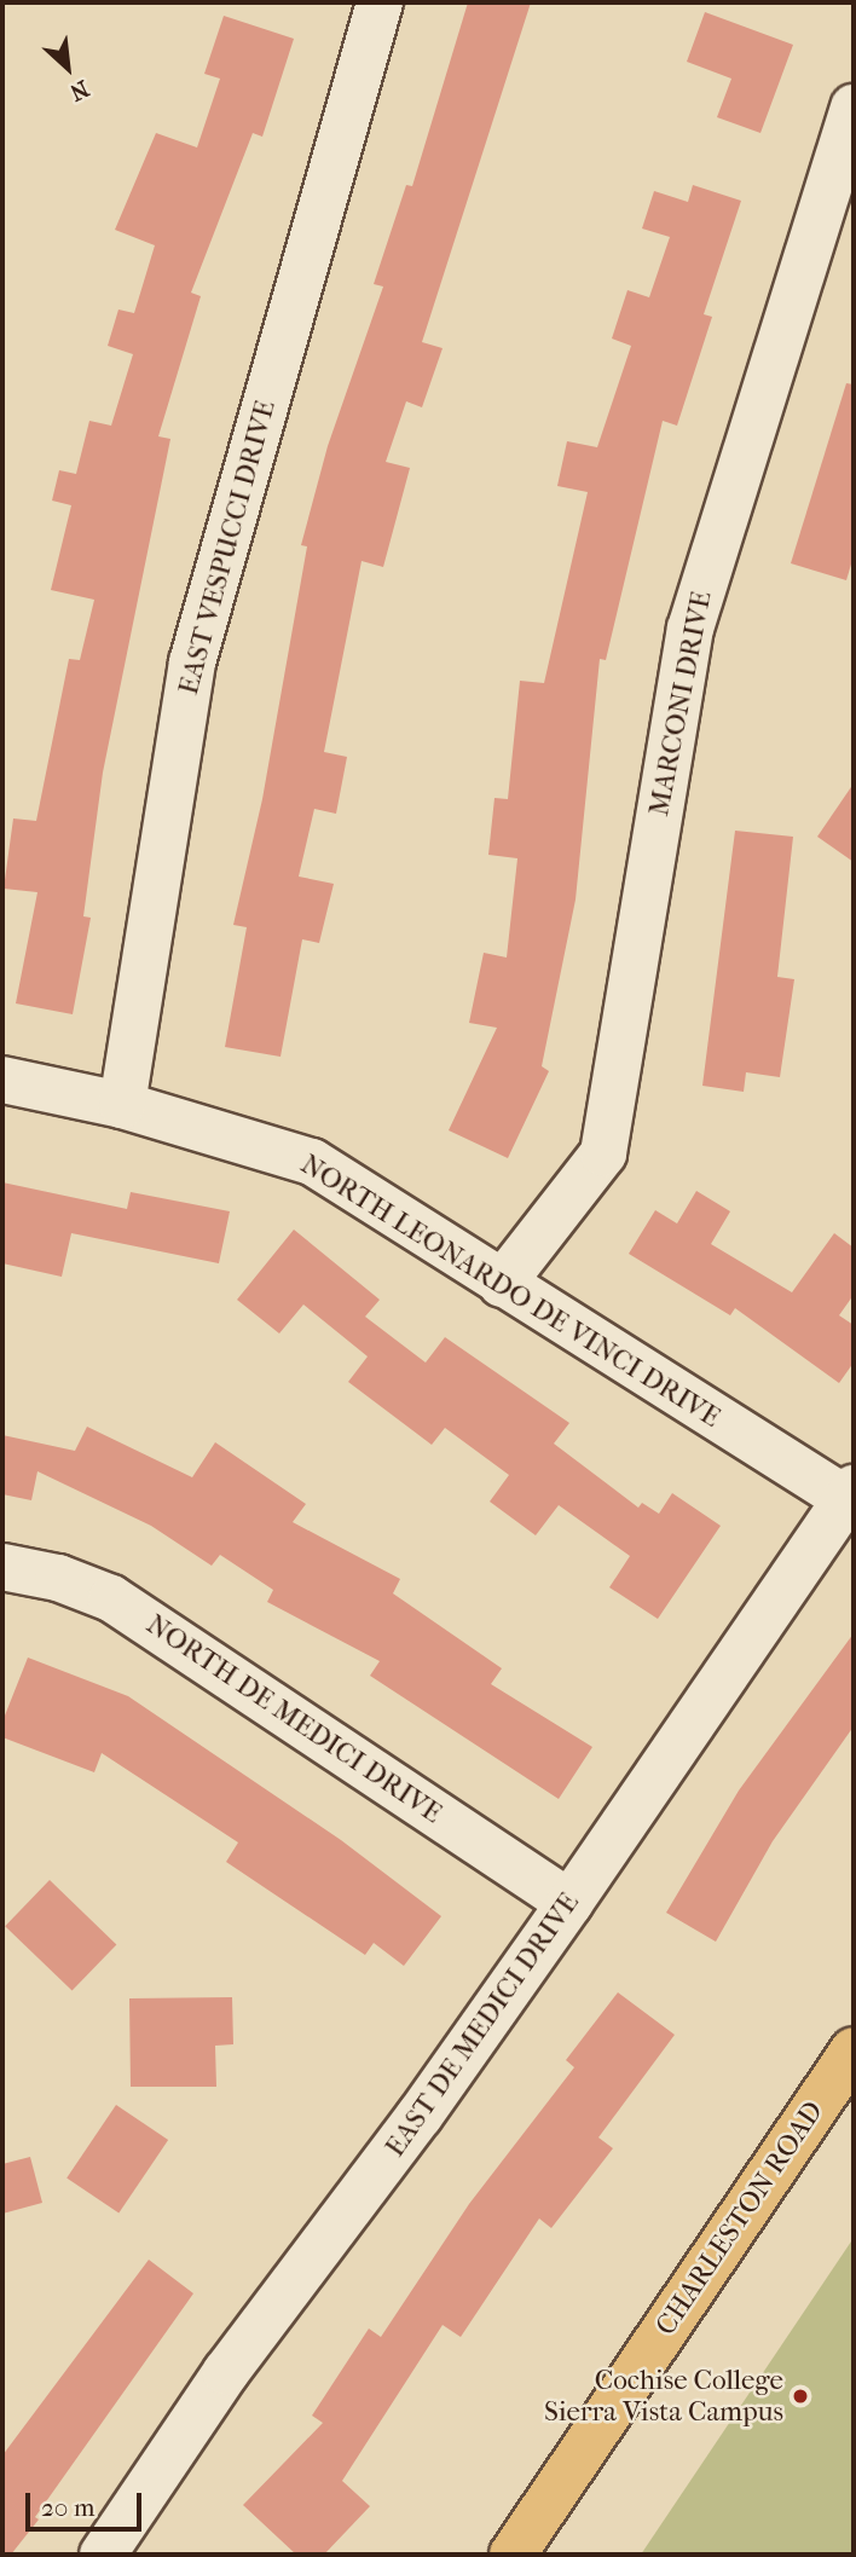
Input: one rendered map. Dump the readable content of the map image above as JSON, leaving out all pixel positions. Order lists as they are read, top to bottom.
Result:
{
  "streets": {
    "main road": ["CHARLESTON ROAD"],
    "street": [
      "EAST VESPUCCI DRIVE",
      "MARCONI DRIVE",
      "NORTH LEONARDO DE VINCI DRIVE",
      "NORTH DE MEDICI DRIVE",
      "EAST DE MEDICI DRIVE"
    ]
  },
  "crossings": [
    ["EAST VESPUCCI DRIVE", "NORTH LEONARDO DE VINCI DRIVE"],
    ["MARCONI DRIVE", "NORTH LEONARDO DE VINCI DRIVE"],
    ["NORTH LEONARDO DE VINCI DRIVE", "EAST DE MEDICI DRIVE"],
    ["NORTH DE MEDICI DRIVE", "EAST DE MEDICI DRIVE"]
  ],
  "places": ["Cochise College Sierra Vista Campus"],
  "scale_bar": "20 m",
  "north": "bottom right"
}
